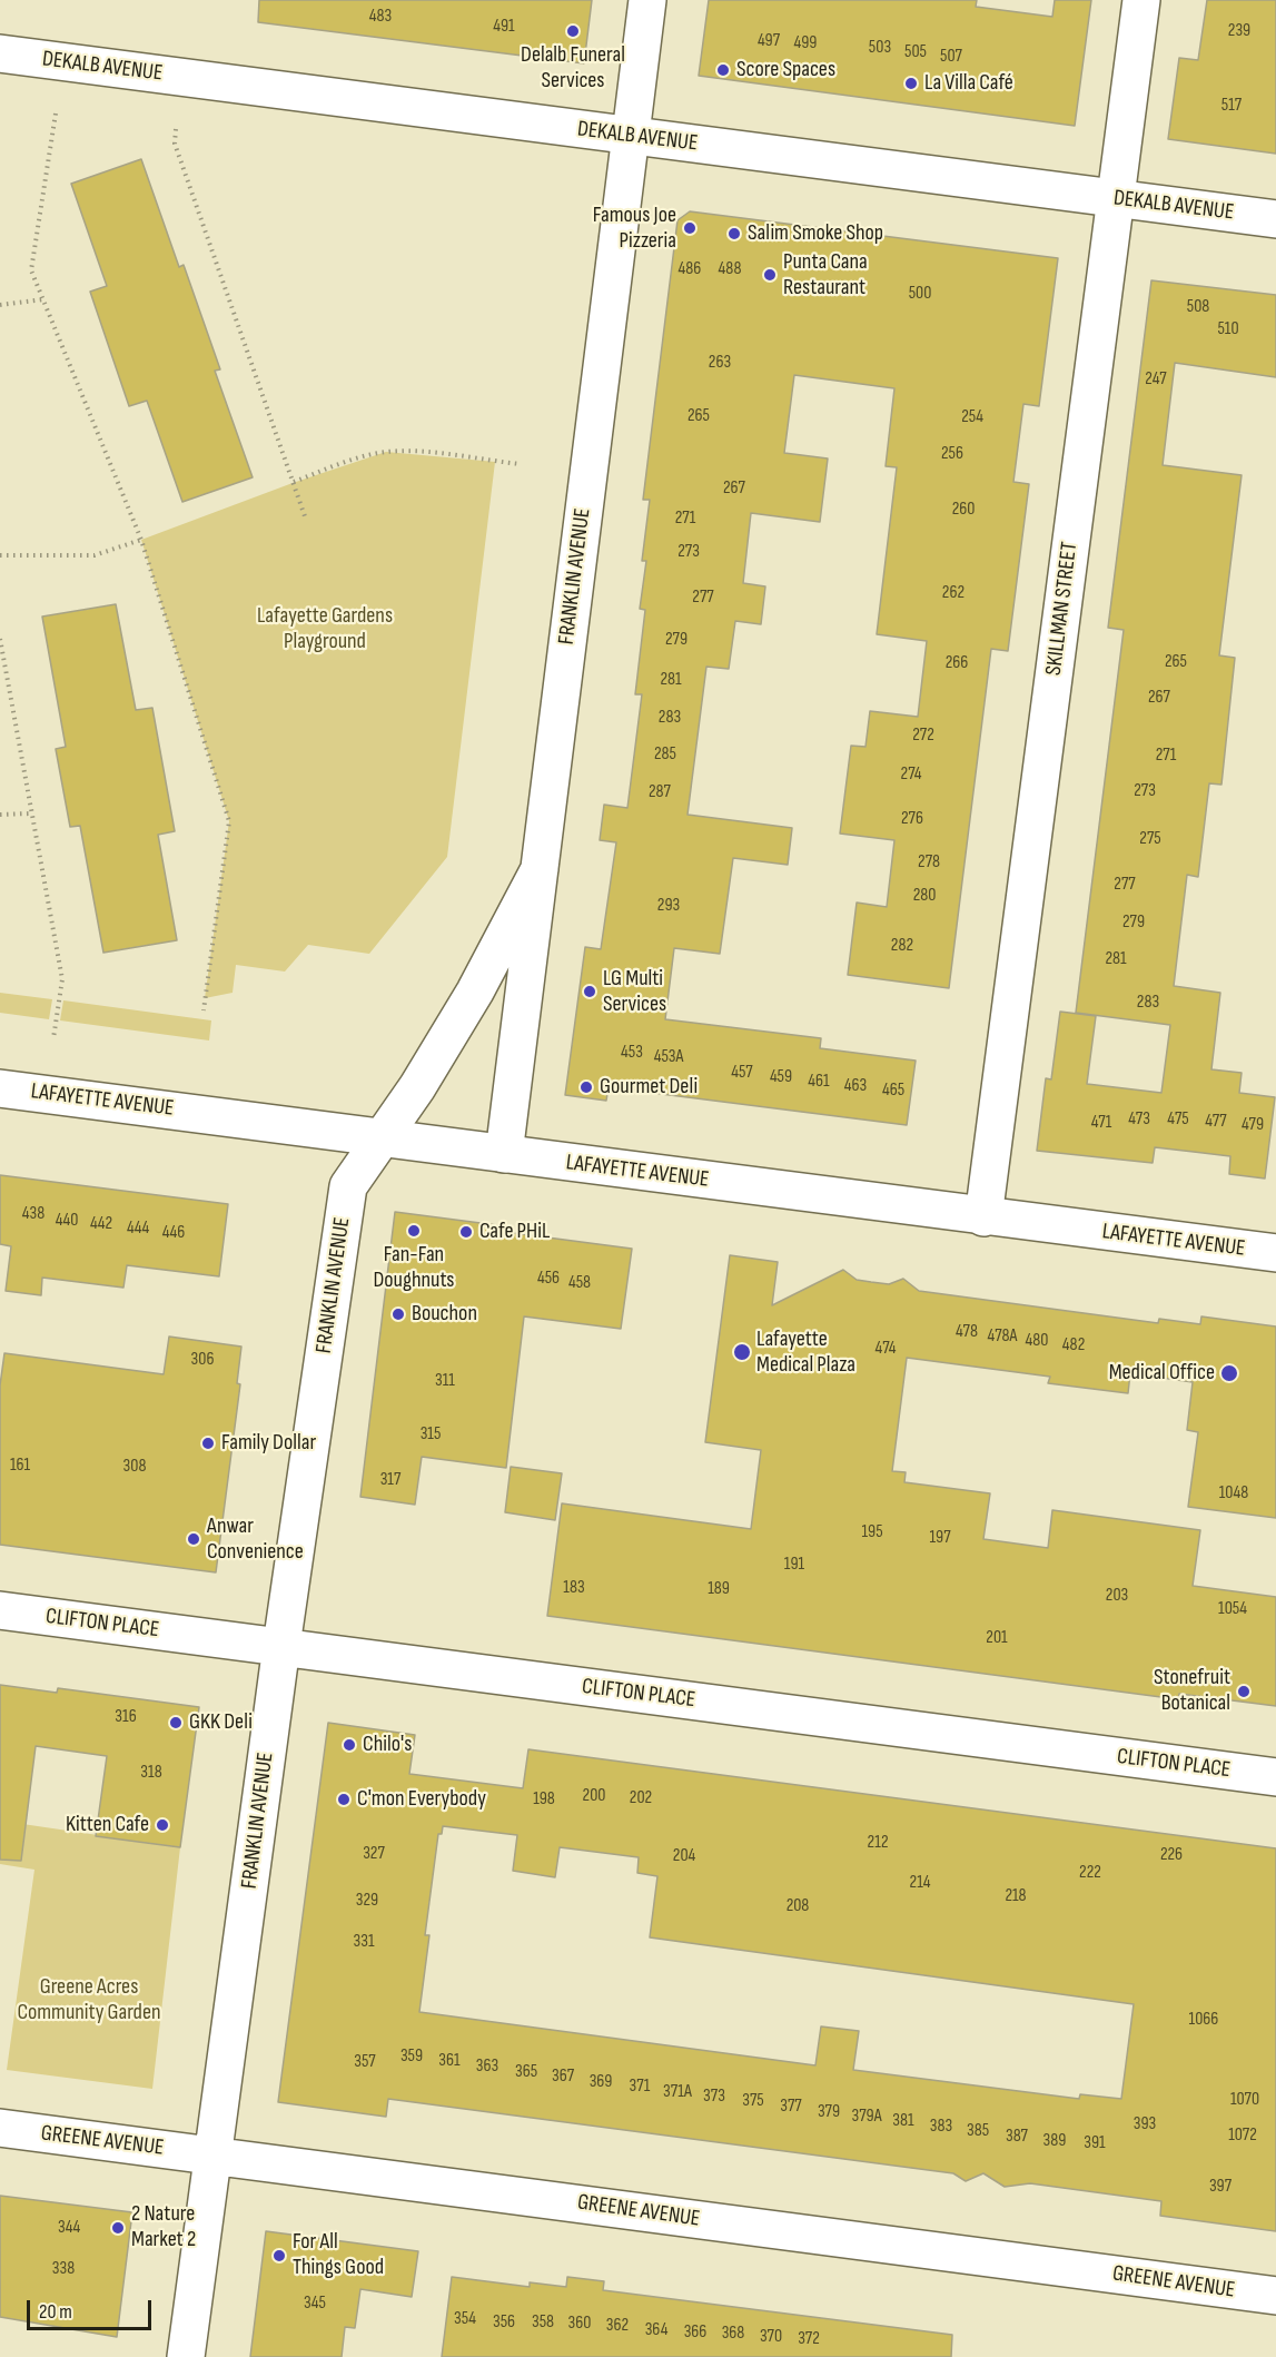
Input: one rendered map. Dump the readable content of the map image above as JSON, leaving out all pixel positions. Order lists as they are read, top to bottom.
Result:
{
  "streets": {
    "street": [
      "DEKALB AVENUE",
      "FRANKLIN AVENUE",
      "SKILLMAN STREET",
      "LAFAYETTE AVENUE",
      "CLIFTON PLACE",
      "GREENE AVENUE"
    ]
  },
  "crossings": [
    ["DEKALB AVENUE", "FRANKLIN AVENUE"],
    ["DEKALB AVENUE", "SKILLMAN STREET"],
    ["FRANKLIN AVENUE", "LAFAYETTE AVENUE"],
    ["FRANKLIN AVENUE", "CLIFTON PLACE"],
    ["FRANKLIN AVENUE", "GREENE AVENUE"],
    ["SKILLMAN STREET", "LAFAYETTE AVENUE"]
  ],
  "parks": ["Lafayette Gardens Playground", "Greene Acres Community Garden"],
  "places": [
    "Delalb Funeral Services",
    "Score Spaces",
    "La Villa Café",
    "Famous Joe Pizzeria",
    "Salim Smoke Shop",
    "Punta Cana Restaurant",
    "LG Multi Services",
    "Gourmet Deli",
    "Fan-Fan Doughnuts",
    "Cafe PHiL",
    "Bouchon",
    "Lafayette Medical Plaza",
    "Medical Office",
    "Family Dollar",
    "Anwar Convenience",
    "Stonefruit Botanical",
    "GKK Deli",
    "Chilo's",
    "C'mon Everybody",
    "Kitten Cafe",
    "2 Nature Market 2",
    "For All Things Good"
  ],
  "house_numbers": [
    "483",
    "491",
    "239",
    "497",
    "499",
    "503",
    "505",
    "507",
    "517",
    "486",
    "488",
    "500",
    "508",
    "510",
    "263",
    "247",
    "265",
    "254",
    "256",
    "267",
    "260",
    "271",
    "273",
    "262",
    "277",
    "279",
    "265",
    "266",
    "281",
    "267",
    "283",
    "272",
    "285",
    "271",
    "274",
    "273",
    "287",
    "276",
    "275",
    "278",
    "277",
    "280",
    "293",
    "279",
    "282",
    "281",
    "283",
    "453",
    "453A",
    "457",
    "459",
    "461",
    "463",
    "465",
    "473",
    "475",
    "477",
    "471",
    "479",
    "438",
    "440",
    "442",
    "444",
    "446",
    "456",
    "458",
    "478",
    "478A",
    "480",
    "482",
    "474",
    "306",
    "311",
    "315",
    "161",
    "308",
    "317",
    "1048",
    "195",
    "197",
    "191",
    "183",
    "189",
    "203",
    "1054",
    "201",
    "316",
    "318",
    "200",
    "202",
    "198",
    "212",
    "327",
    "226",
    "204",
    "222",
    "214",
    "218",
    "329",
    "208",
    "331",
    "1066",
    "359",
    "361",
    "357",
    "363",
    "365",
    "367",
    "369",
    "371",
    "371A",
    "373",
    "1070",
    "375",
    "377",
    "379",
    "379A",
    "381",
    "393",
    "383",
    "385",
    "1072",
    "387",
    "389",
    "391",
    "397",
    "344",
    "338",
    "345",
    "354",
    "356",
    "358",
    "360",
    "362",
    "364",
    "366",
    "368",
    "370",
    "372"
  ],
  "scale_bar": "20 m"
}
